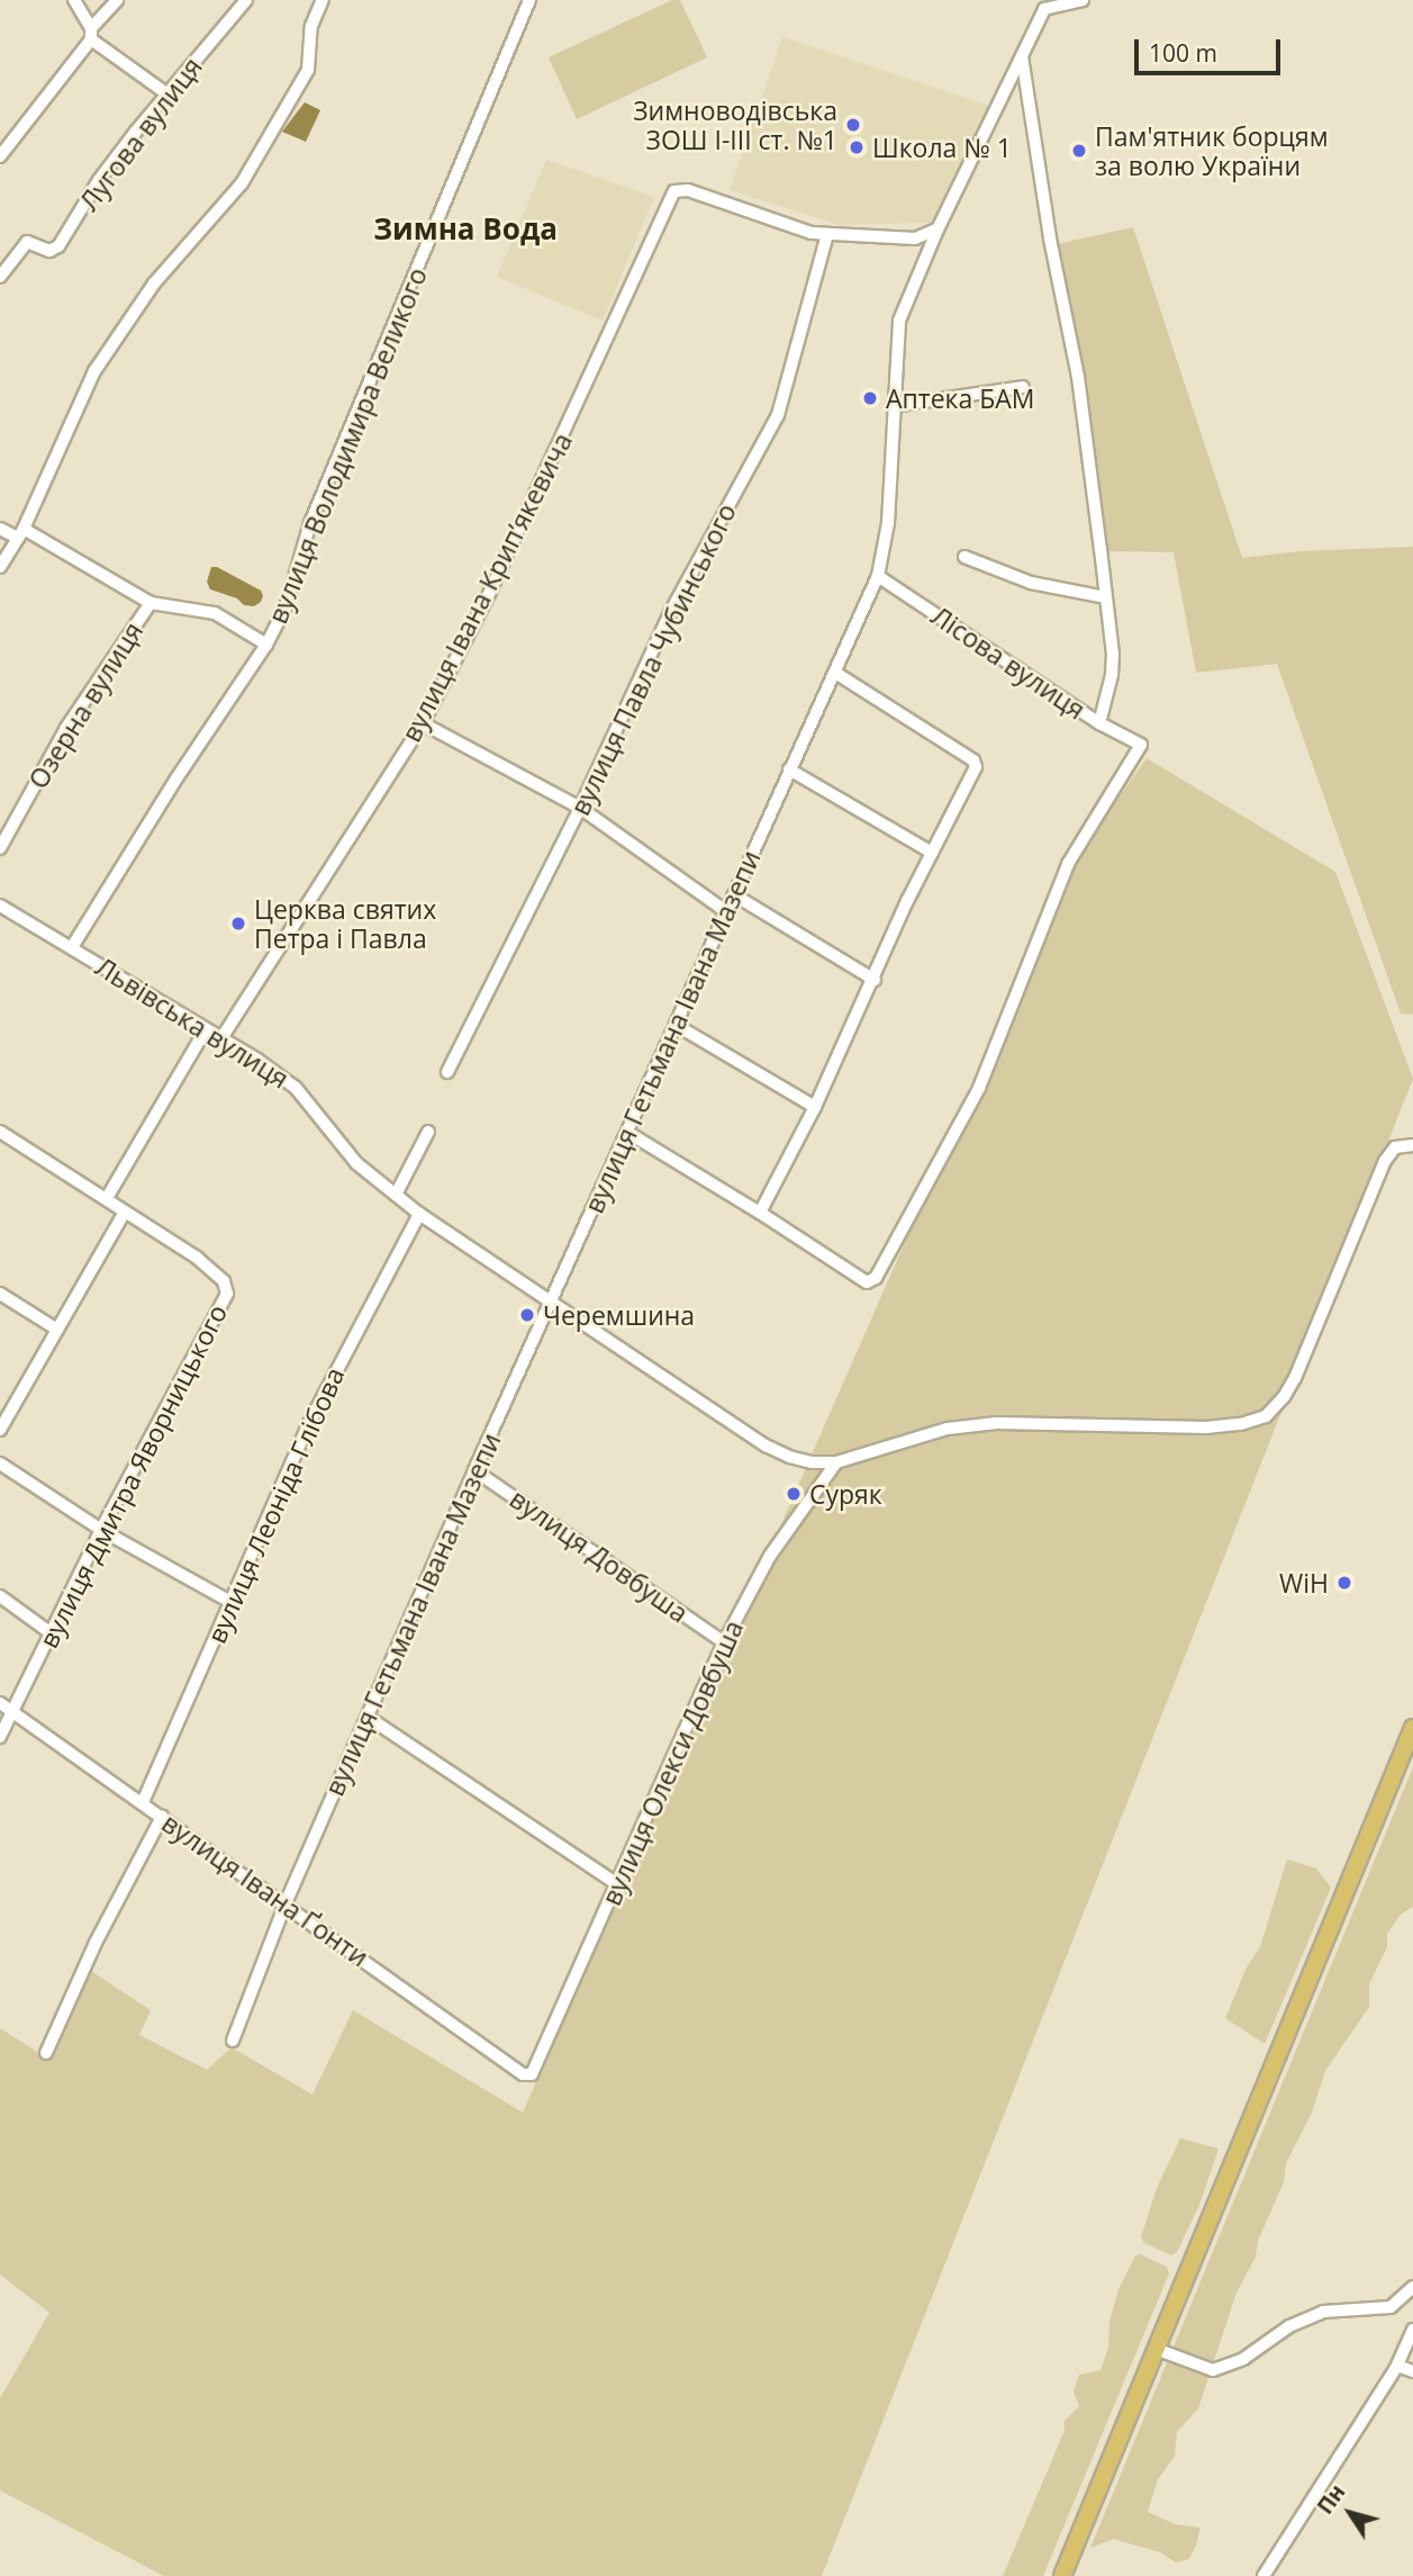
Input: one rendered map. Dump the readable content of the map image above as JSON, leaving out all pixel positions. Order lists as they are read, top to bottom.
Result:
{
  "streets": {
    "street": [
      "Лугова вулиця",
      "вулиця Володимира Великого",
      "вулиця Івана Крипʼякевича",
      "вулиця Павла Чубинського",
      "Лісова вулиця",
      "Озерна вулиця",
      "Львівська вулиця",
      "вулиця Гетьмана Івана Мазепи",
      "вулиця Дмитра Яворницького",
      "вулиця Леоніда Глібова",
      "вулиця Довбуша",
      "вулиця Олекси Довбуша",
      "вулиця Івана Ґонти"
    ]
  },
  "crossings": [
    ["вулиця Володимира Великого", "Львівська вулиця"],
    ["вулиця Івана Крипʼякевича", "вулиця Павла Чубинського"],
    ["вулиця Івана Крипʼякевича", "Львівська вулиця"],
    ["Лісова вулиця", "вулиця Гетьмана Івана Мазепи"],
    ["Львівська вулиця", "вулиця Гетьмана Івана Мазепи"],
    ["Львівська вулиця", "вулиця Леоніда Глібова"],
    ["Львівська вулиця", "вулиця Олекси Довбуша"],
    ["вулиця Гетьмана Івана Мазепи", "вулиця Довбуша"],
    ["вулиця Гетьмана Івана Мазепи", "вулиця Івана Ґонти"],
    ["вулиця Дмитра Яворницького", "вулиця Івана Ґонти"],
    ["вулиця Леоніда Глібова", "вулиця Івана Ґонти"],
    ["вулиця Довбуша", "вулиця Олекси Довбуша"],
    ["вулиця Олекси Довбуша", "вулиця Івана Ґонти"]
  ],
  "districts": ["Зимна Вода"],
  "places": [
    "Зимноводівська ЗОШ І-ІІІ ст. №1",
    "Школа № 1",
    "Пам'ятник борцям за волю України",
    "Аптека БАМ",
    "Церква святих Петра і Павла",
    "Черемшина",
    "Суряк",
    "WiH"
  ],
  "scale_bar": "100 m",
  "north": "top left"
}
